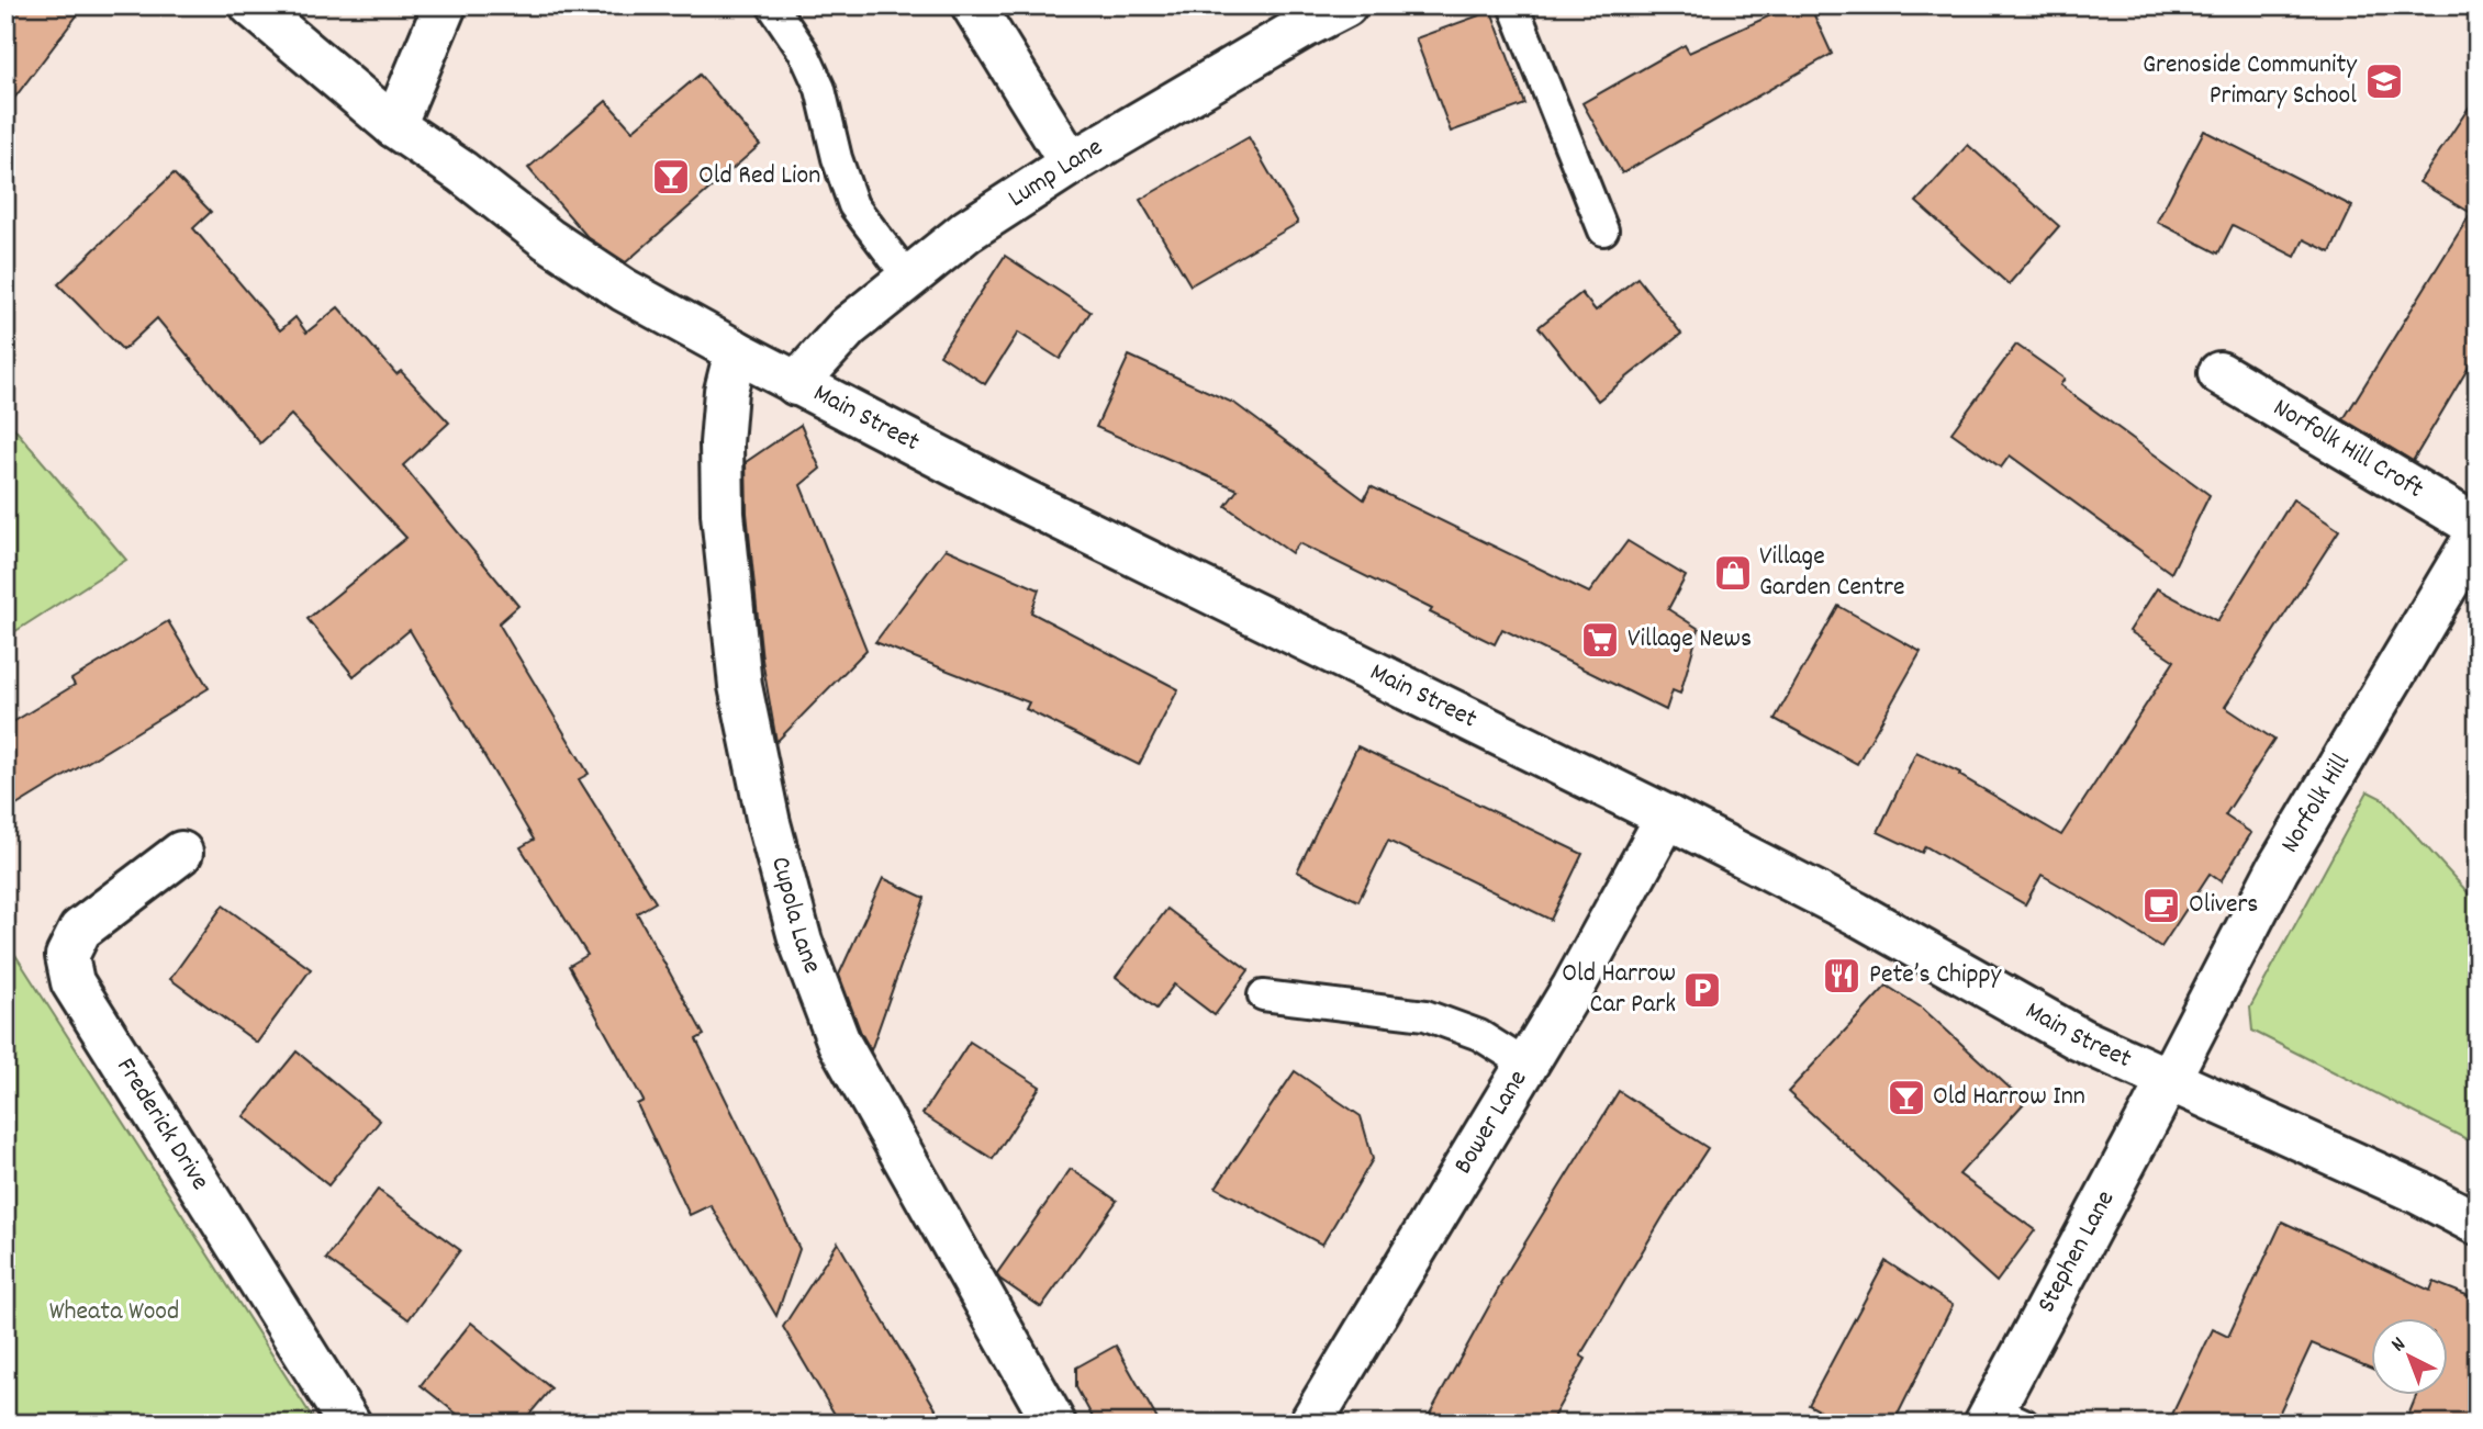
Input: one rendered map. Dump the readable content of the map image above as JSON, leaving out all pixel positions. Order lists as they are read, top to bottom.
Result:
{
  "streets": {
    "street": [
      "Lump Lane",
      "Main Street",
      "Norfolk Hill Croft",
      "Norfolk Hill",
      "Cupola Lane",
      "Bower Lane",
      "Frederick Drive",
      "Stephen Lane"
    ]
  },
  "crossings": [
    ["Lump Lane", "Main Street"],
    ["Main Street", "Norfolk Hill"],
    ["Main Street", "Cupola Lane"],
    ["Main Street", "Bower Lane"],
    ["Main Street", "Stephen Lane"],
    ["Norfolk Hill Croft", "Norfolk Hill"],
    ["Norfolk Hill", "Stephen Lane"]
  ],
  "parks": ["Wheata Wood"],
  "places": {
    "school or university": ["Grenoside Community Primary School"],
    "bar": ["Old Red Lion", "Old Harrow Inn"],
    "shop": ["Village Garden Centre"],
    "supermarket": ["Village News"],
    "cafe": ["Olivers"],
    "restaurant": ["Pete’s Chippy"],
    "parking": ["Old Harrow Car Park"]
  },
  "north": "top left"
}
